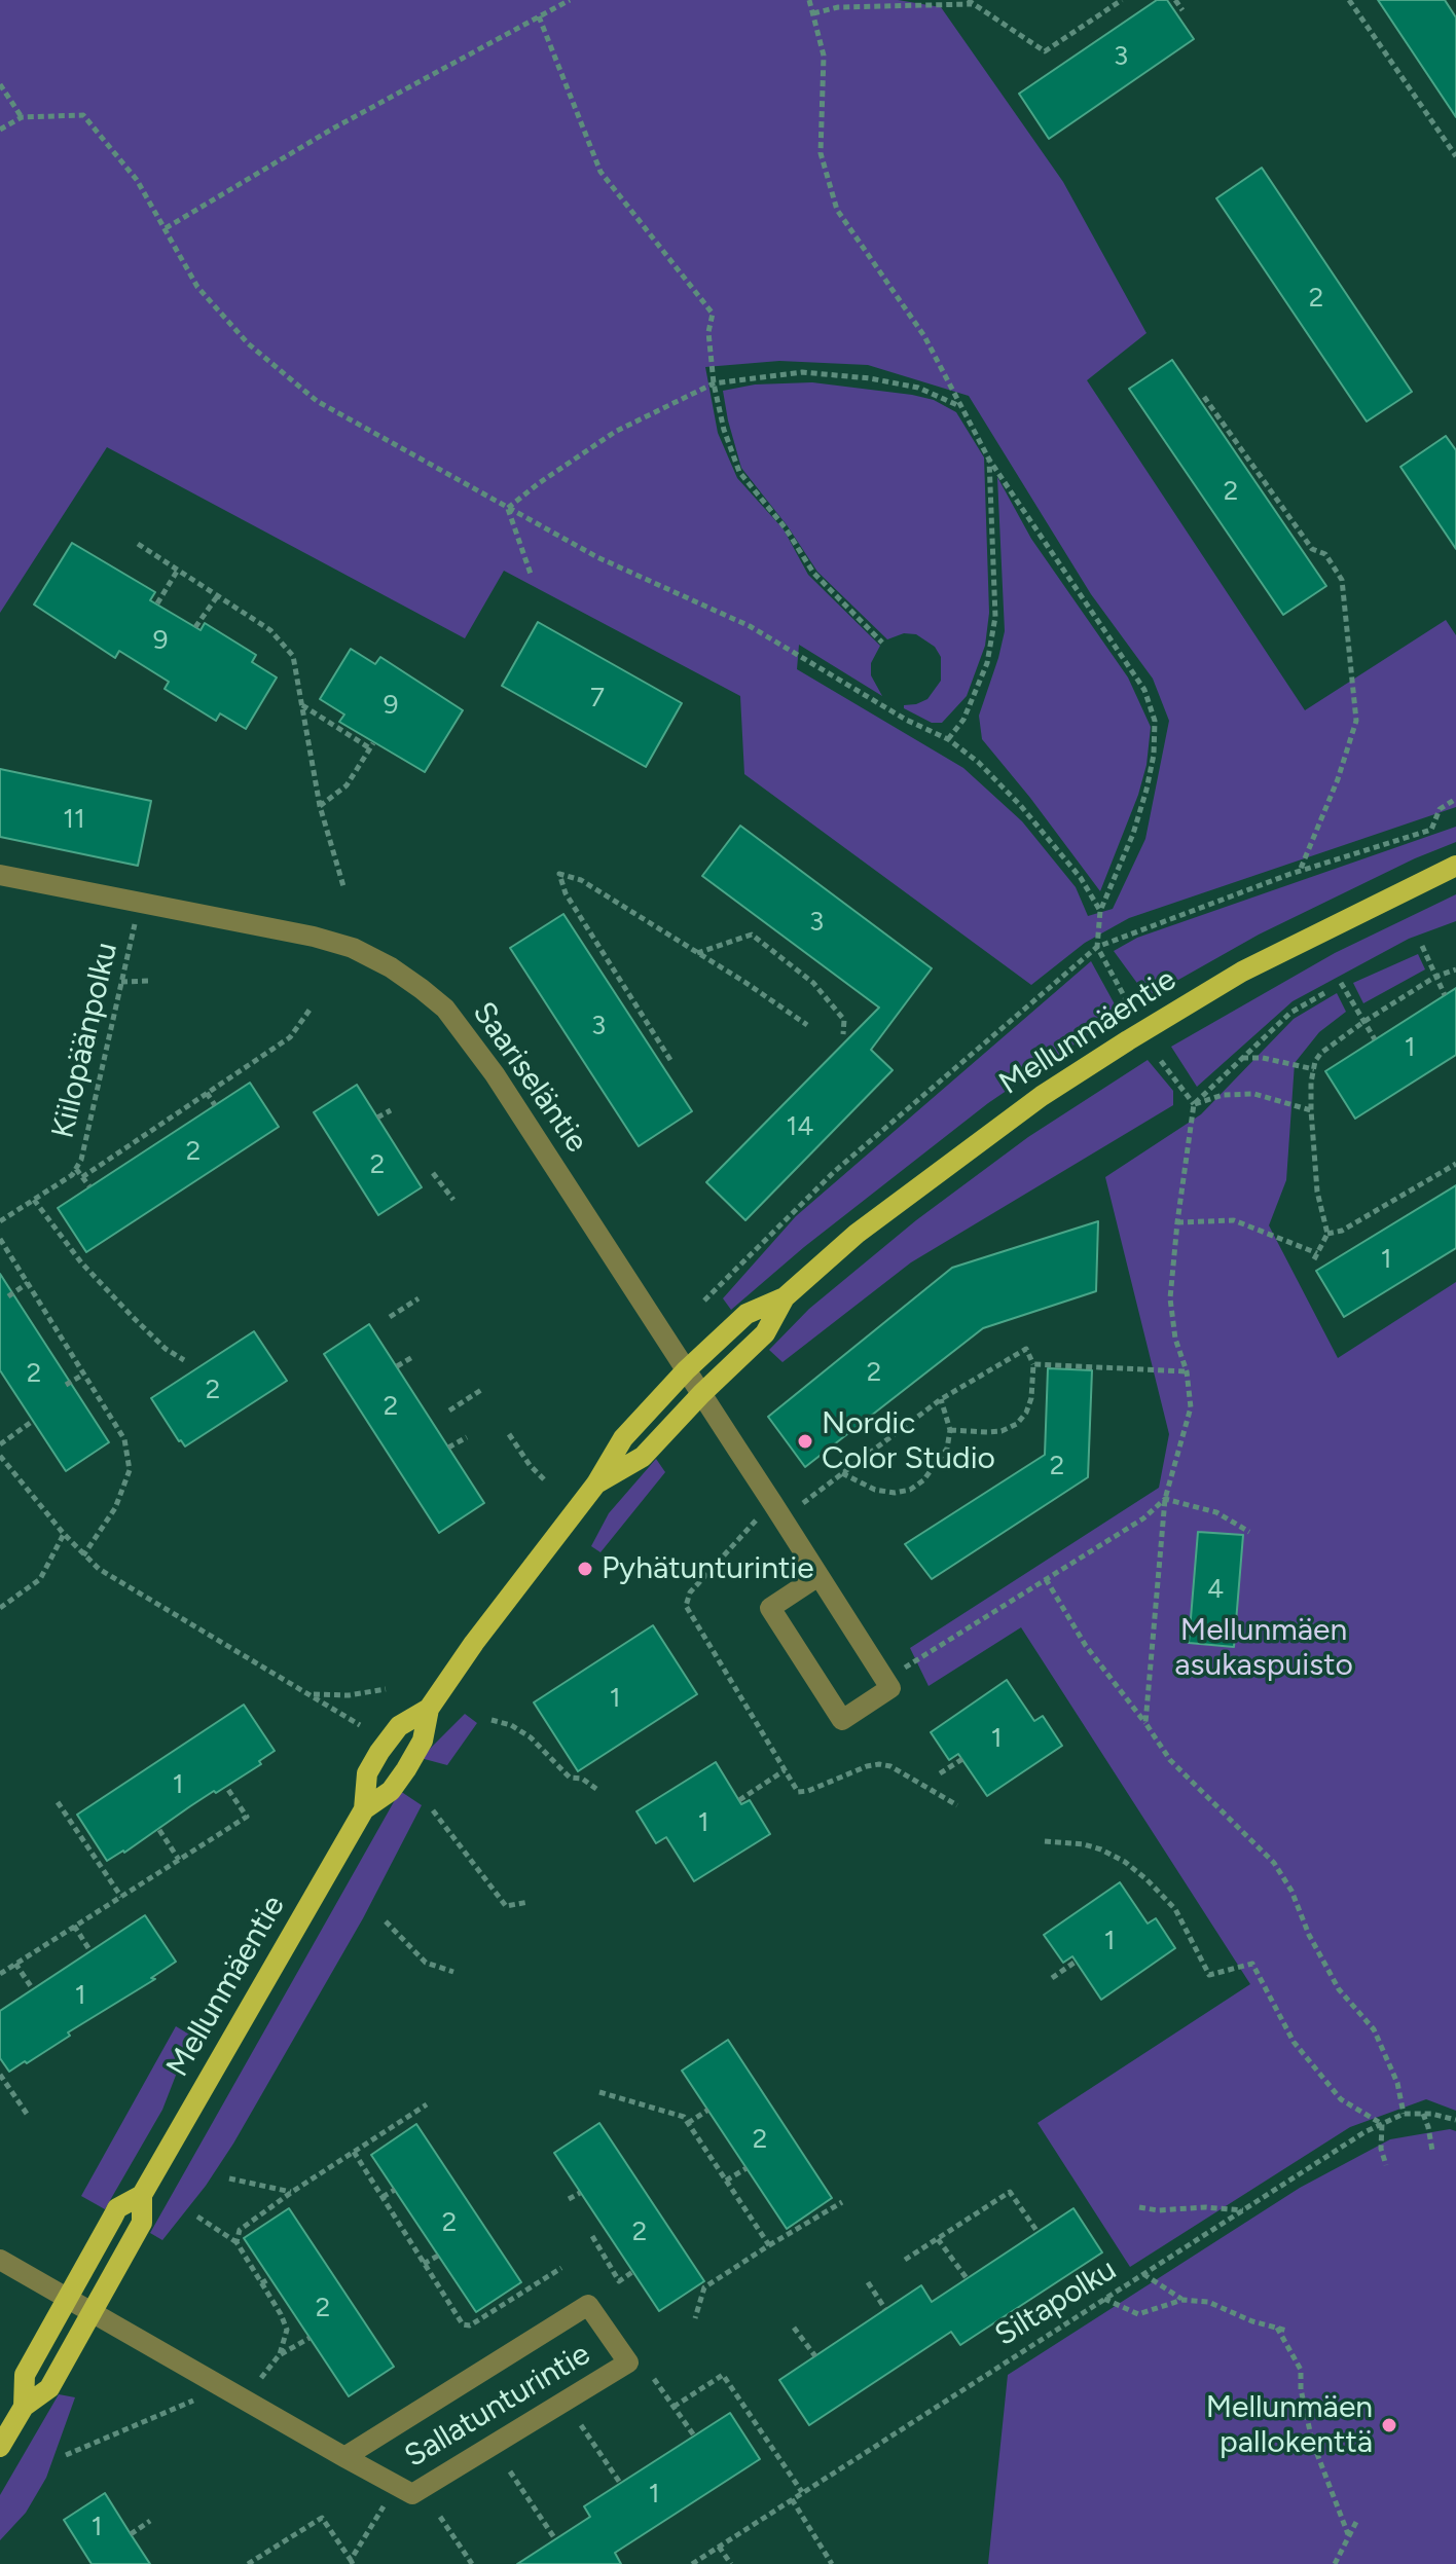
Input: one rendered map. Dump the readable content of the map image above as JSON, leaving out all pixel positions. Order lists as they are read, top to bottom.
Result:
{
  "streets": {
    "main road": ["Mellunmäentie"],
    "street": ["Saariseläntie", "Sallatunturintie"],
    "path": ["Kiilopäänpolku", "Siltapolku"]
  },
  "crossings": [
    ["Mellunmäentie", "Saariseläntie"],
    ["Mellunmäentie", "Sallatunturintie"]
  ],
  "parks": ["Mellunmäen asukaspuisto"],
  "places": ["Nordic Color Studio", "Pyhätunturintie", "Mellunmäen pallokenttä"],
  "house_numbers": [
    "3",
    "2",
    "2",
    "9",
    "7",
    "9",
    "11",
    "3",
    "3",
    "1",
    "14",
    "2",
    "2",
    "1",
    "2",
    "2",
    "2",
    "2",
    "2",
    "4",
    "1",
    "1",
    "1",
    "1",
    "1",
    "1",
    "2",
    "2",
    "2",
    "2",
    "1",
    "1"
  ]
}
